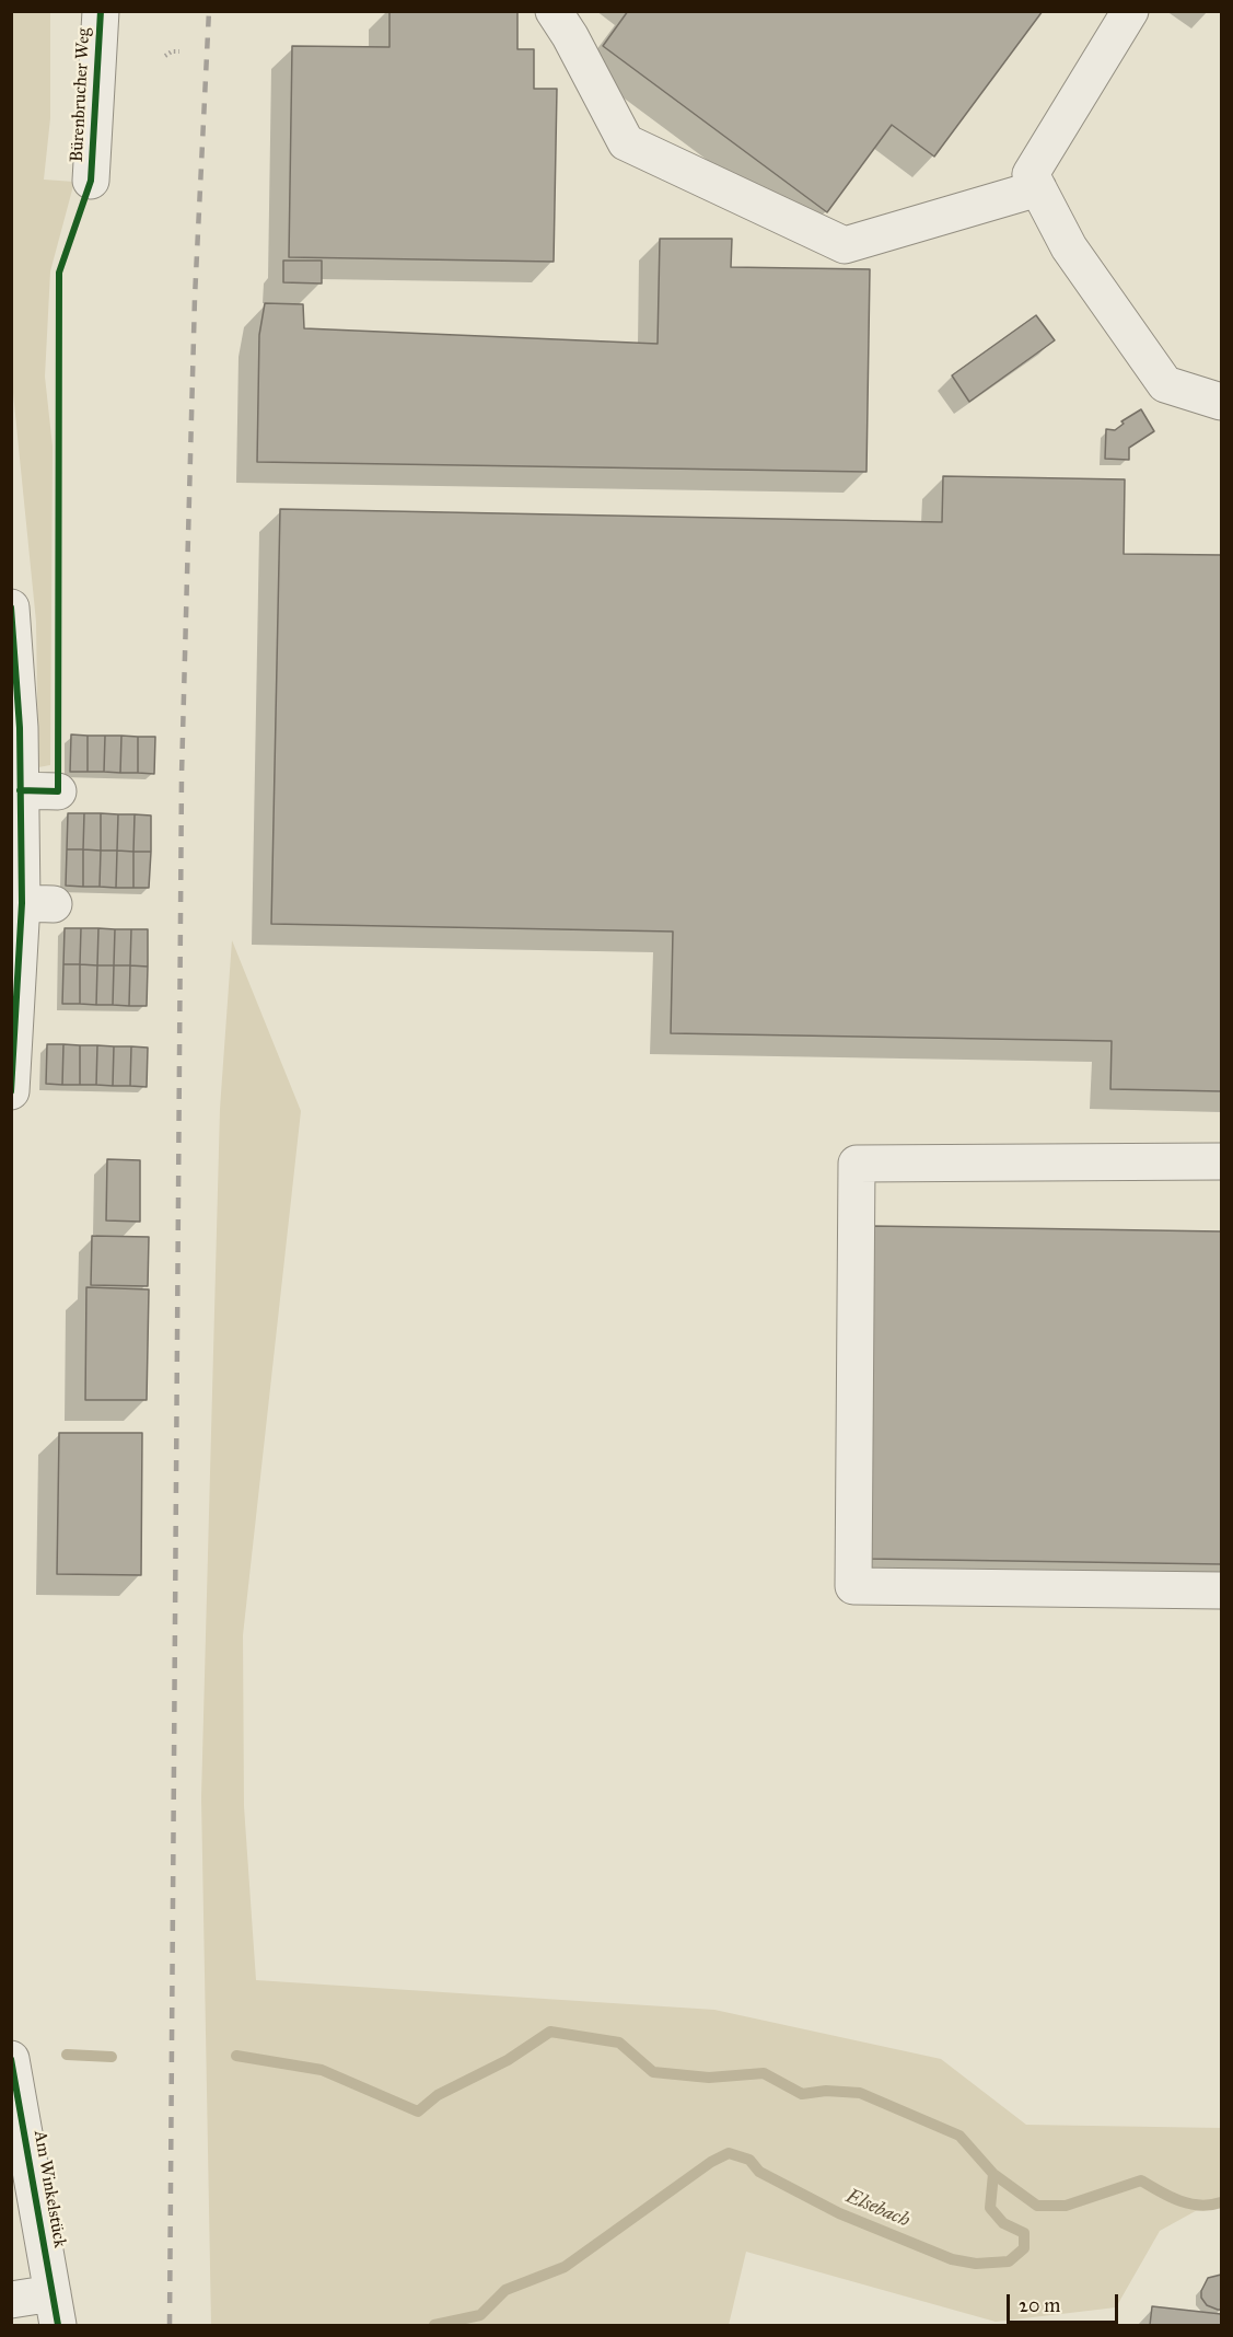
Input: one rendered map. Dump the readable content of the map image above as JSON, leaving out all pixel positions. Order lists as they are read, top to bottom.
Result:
{
  "streets": {
    "street": ["Bürenbrucher Weg", "Am Winkelstück"]
  },
  "water": ["Elsebach"],
  "scale_bar": "20 m"
}
